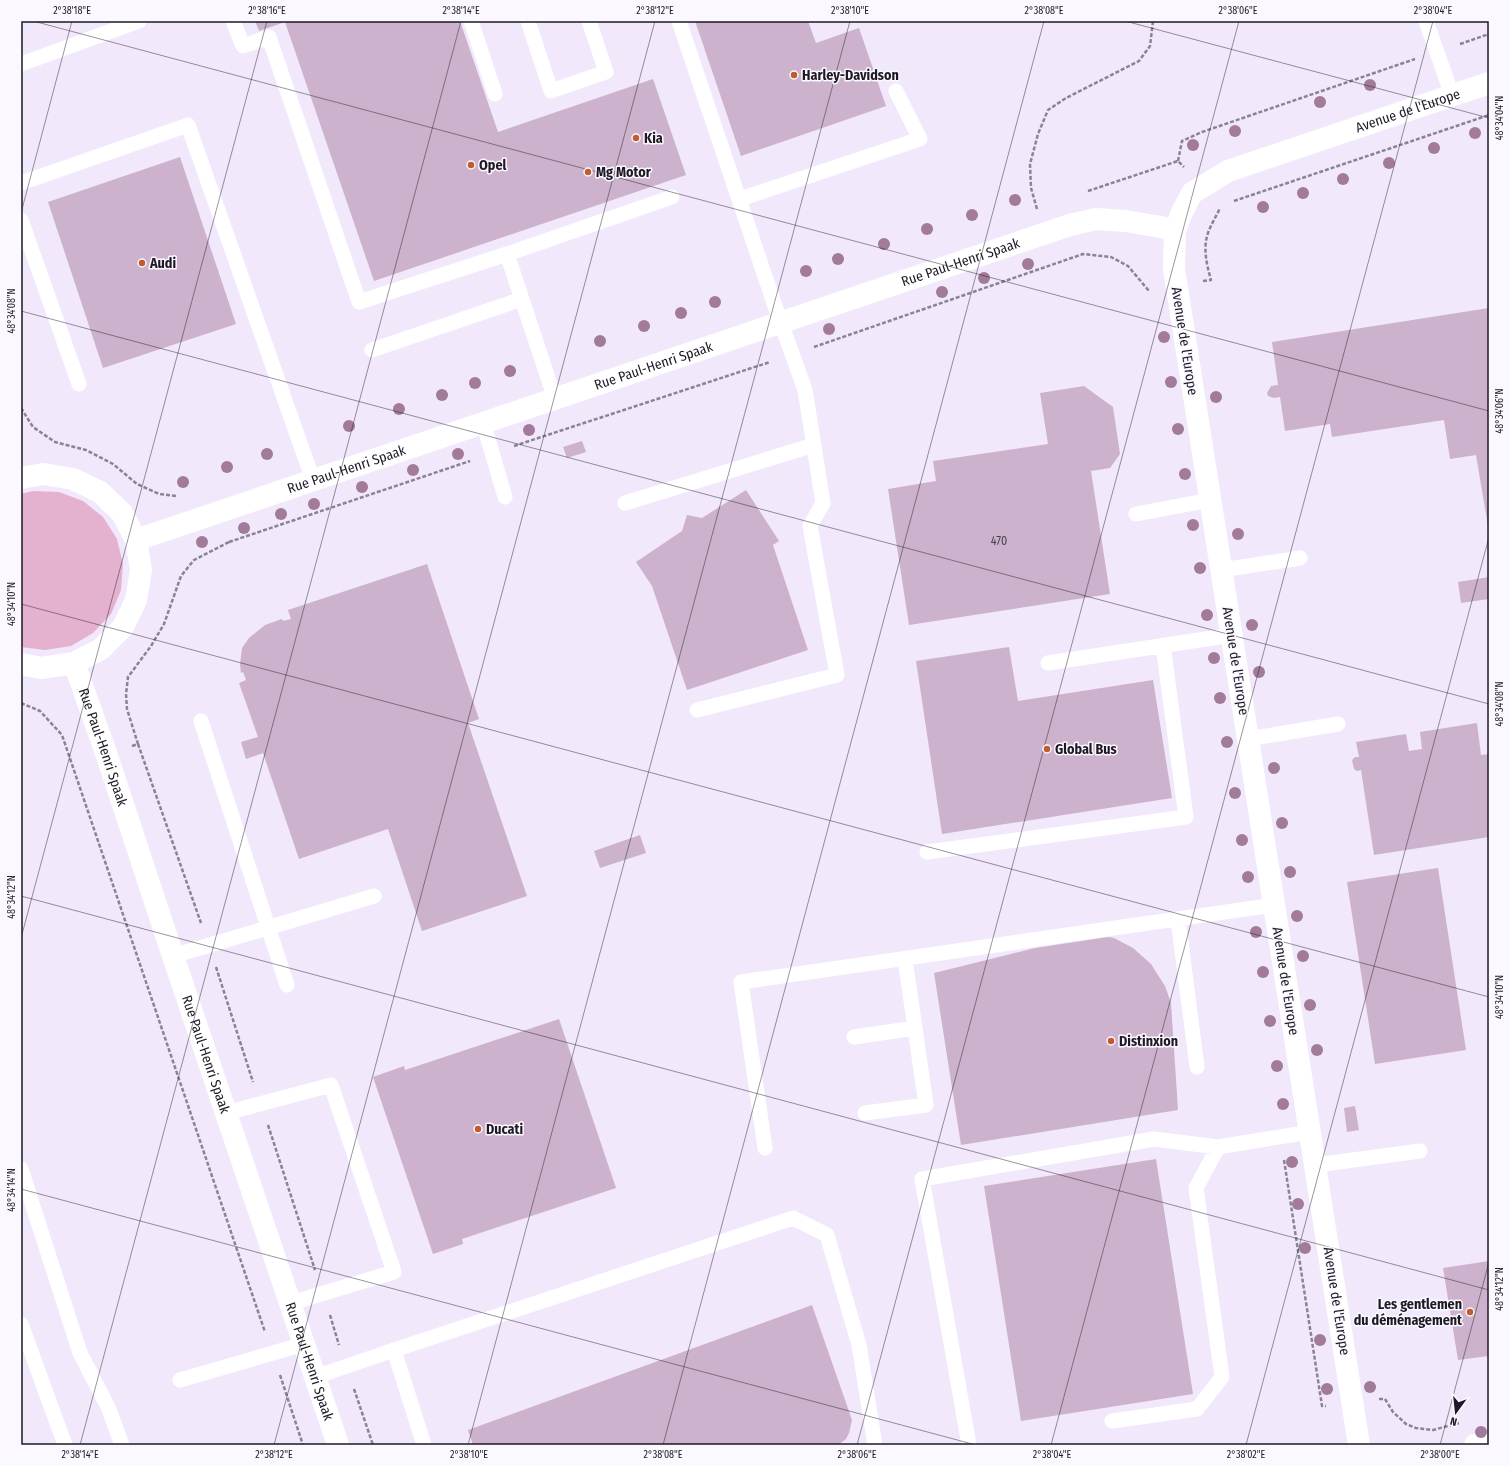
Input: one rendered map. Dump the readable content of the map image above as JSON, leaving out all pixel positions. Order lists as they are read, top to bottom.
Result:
{
  "streets": {
    "street": ["Avenue de l'Europe", "Rue Paul-Henri Spaak"]
  },
  "crossings": [
    ["Avenue de l'Europe", "Rue Paul-Henri Spaak"]
  ],
  "places": [
    "Harley-Davidson",
    "Kia",
    "Opel",
    "Mg Motor",
    "Audi",
    "Global Bus",
    "Distinxion",
    "Ducati",
    "Les gentlemen du déménagement"
  ],
  "house_numbers": ["470"],
  "north": "bottom",
  "coordinates": [
    "2°38'18\"E",
    "2°38'16\"E",
    "2°38'14\"E",
    "2°38'12\"E",
    "2°38'10\"E",
    "2°38'08\"E",
    "2°38'06\"E",
    "2°38'04\"E",
    "48°34'04\"N",
    "48°34'08\"N",
    "48°34'06\"N",
    "48°34'10\"N",
    "48°34'12\"N",
    "48°34'14\"N",
    "2°38'02\"E",
    "2°38'00\"E"
  ]
}
